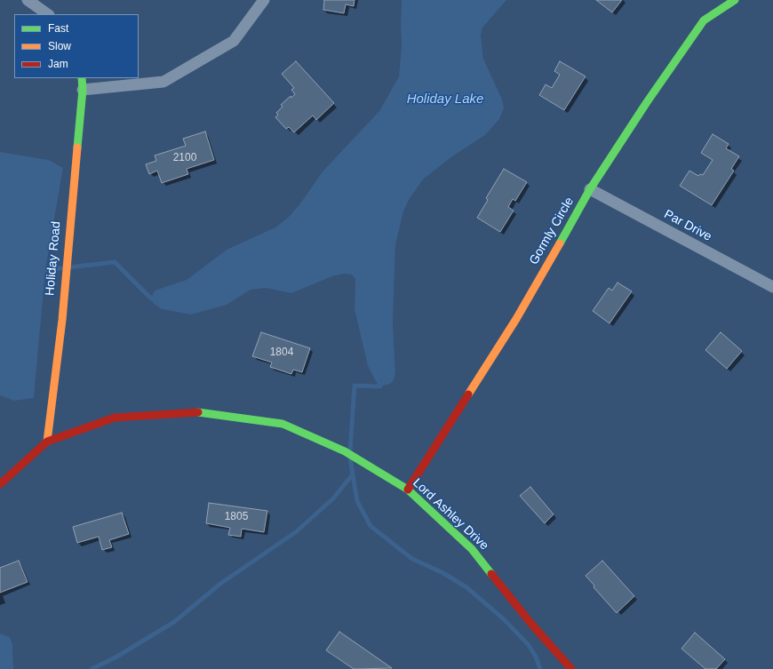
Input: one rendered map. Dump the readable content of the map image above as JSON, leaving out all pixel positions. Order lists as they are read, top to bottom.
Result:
{
  "streets": {
    "street": [
      "Par Drive",
      "Gormly Circle",
      "Holiday Road",
      "Lord Ashley Drive"
    ]
  },
  "crossings": [
    ["Par Drive", "Gormly Circle"],
    ["Gormly Circle", "Lord Ashley Drive"],
    ["Holiday Road", "Lord Ashley Drive"]
  ],
  "water": ["Holiday Lake"],
  "house_numbers": ["2100", "1804", "1805"],
  "legend": ["Fast", "Slow", "Jam"]
}
